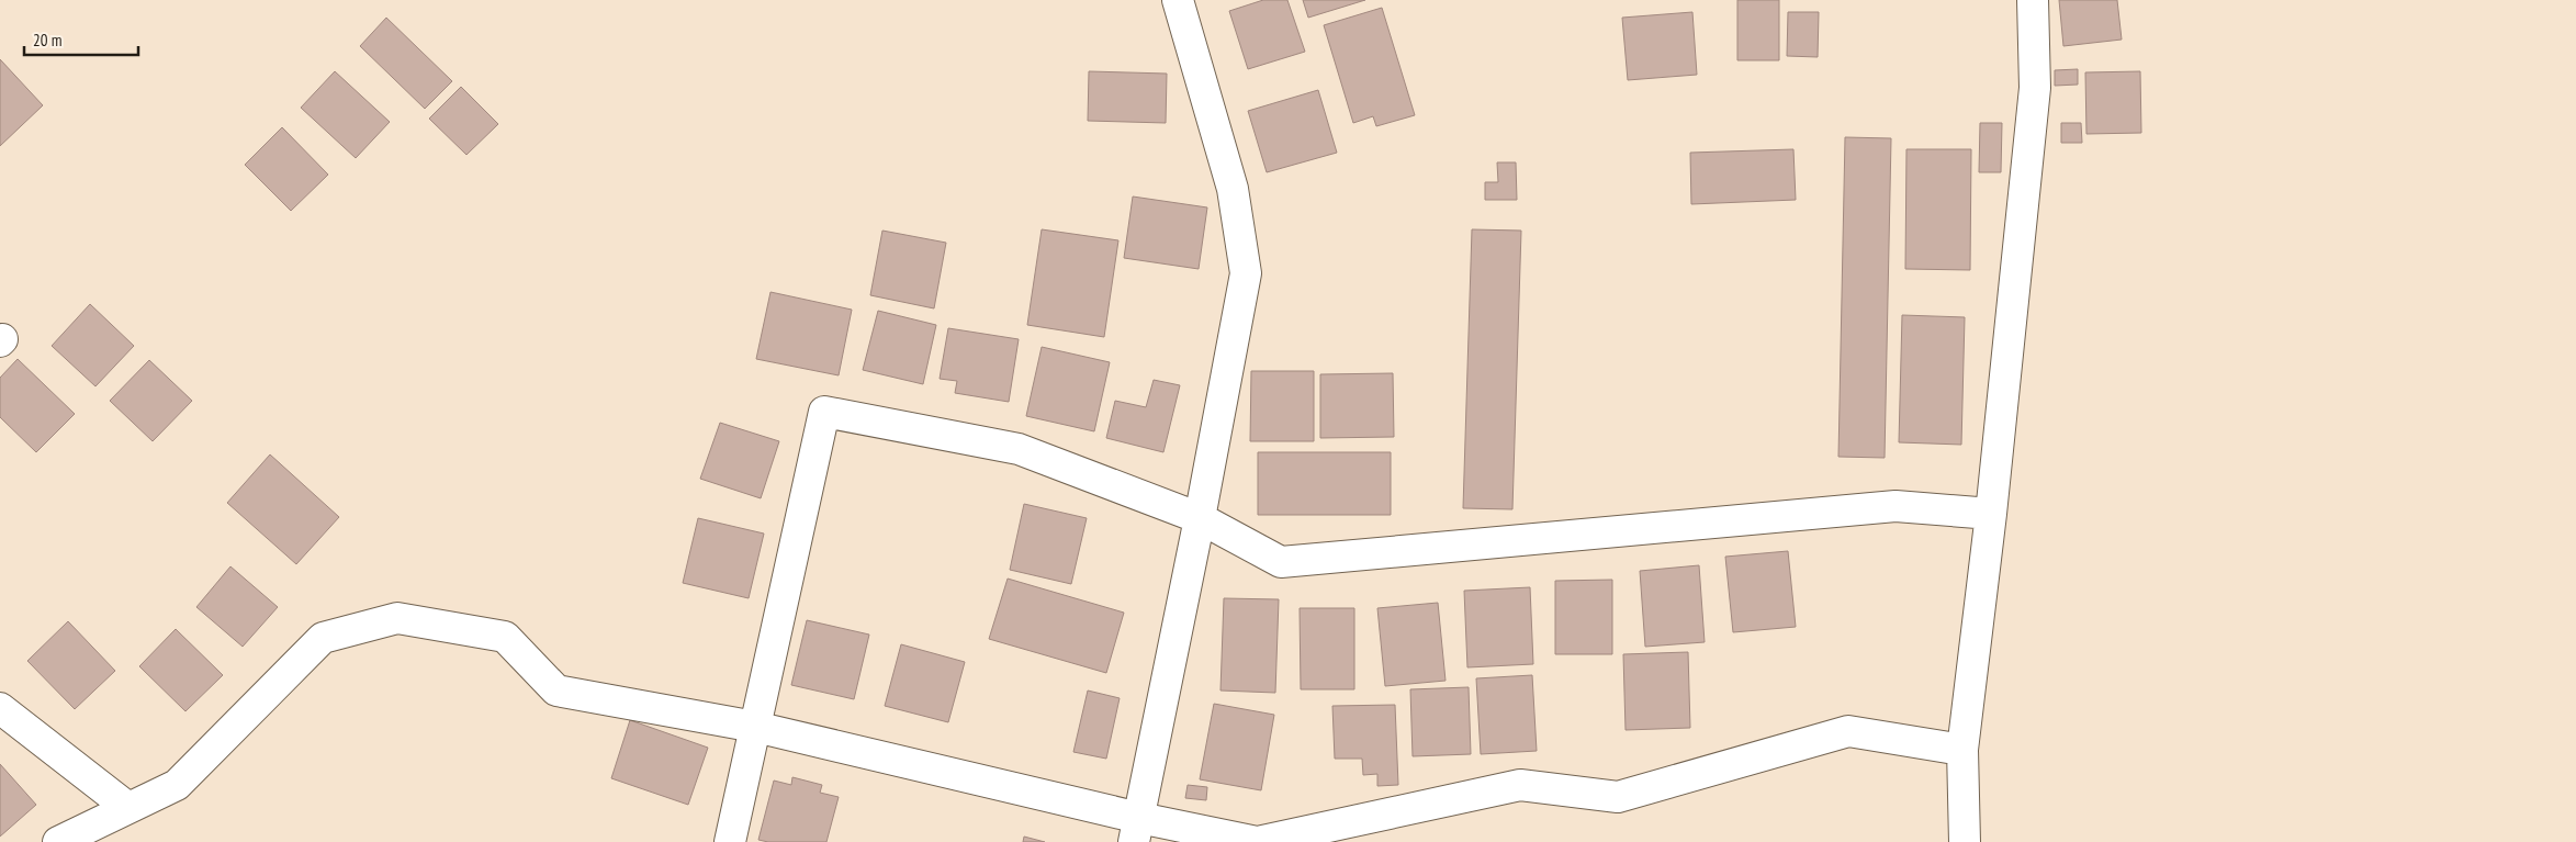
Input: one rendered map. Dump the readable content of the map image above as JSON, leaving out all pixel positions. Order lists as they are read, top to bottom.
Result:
{
  "scale_bar": "20 m"
}
